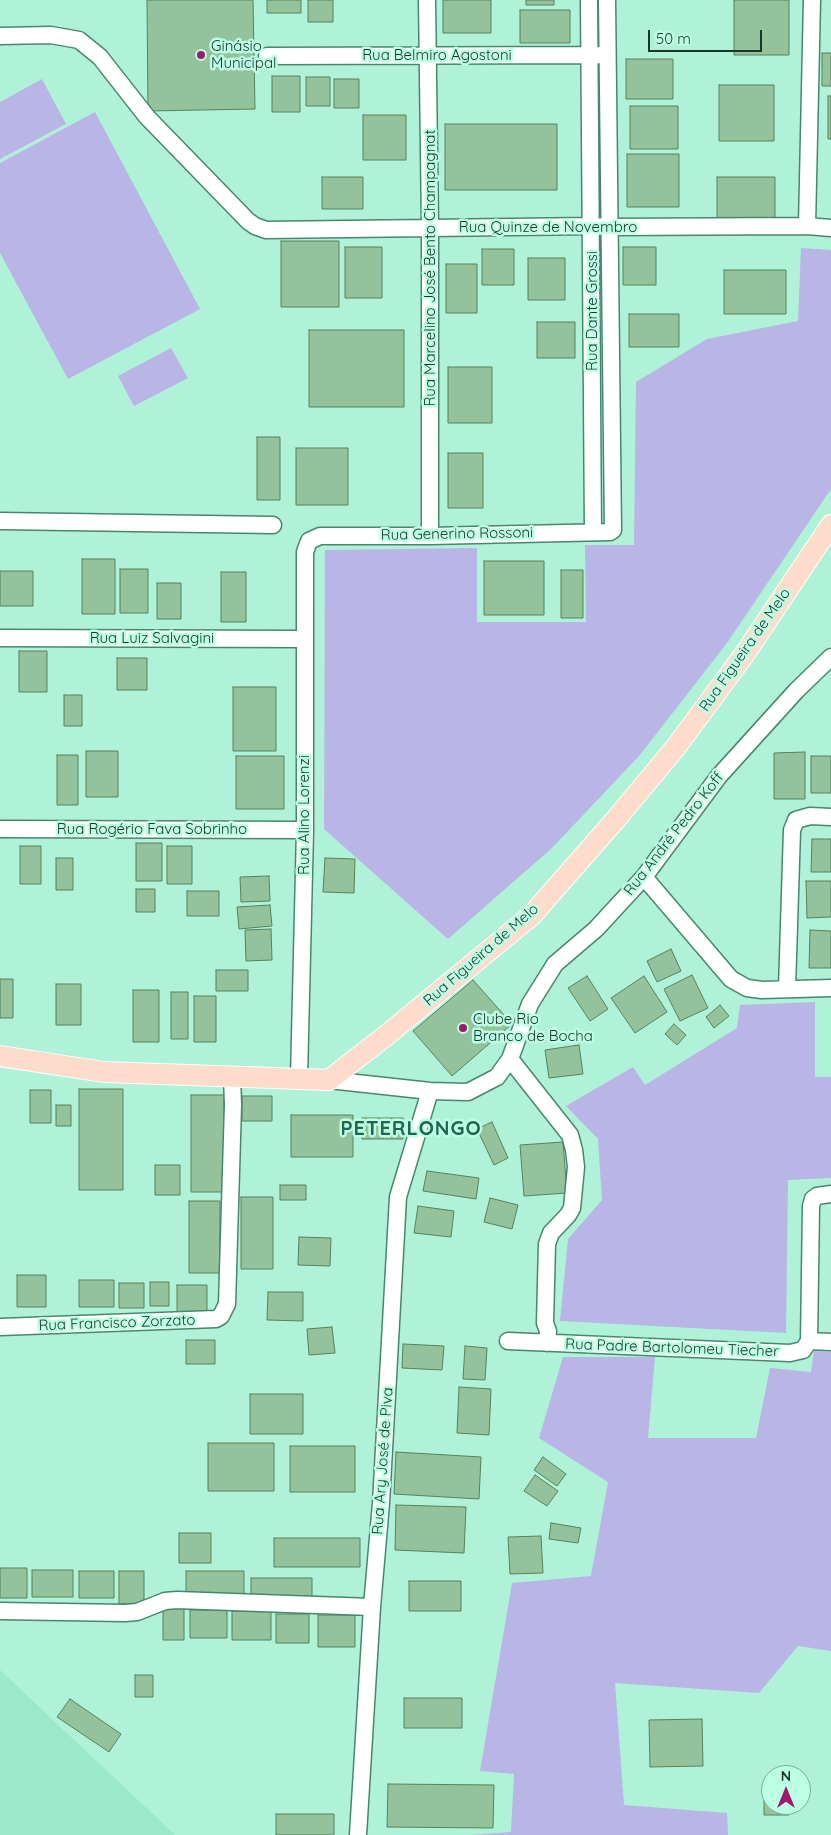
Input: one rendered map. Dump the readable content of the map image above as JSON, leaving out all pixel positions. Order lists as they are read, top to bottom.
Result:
{
  "streets": {
    "main road": ["Rua Figueira de Melo"],
    "street": [
      "Rua Belmiro Agostoni",
      "Rua Quinze de Novembro",
      "Rua Marcelino José Bento Champagnat",
      "Rua Dante Grossi",
      "Rua Generino Rossoni",
      "Rua Luiz Salvagini",
      "Rua Alino Lorenzi",
      "Rua Rogério Fava Sobrinho",
      "Rua André Pedro Koff",
      "Rua Francisco Zorzato",
      "Rua Padre Bartolomeu Tiecher",
      "Rua Ary José de Piva"
    ]
  },
  "crossings": [
    ["Rua Belmiro Agostoni", "Rua Marcelino José Bento Champagnat"],
    ["Rua Belmiro Agostoni", "Rua Dante Grossi"],
    ["Rua Quinze de Novembro", "Rua Marcelino José Bento Champagnat"],
    ["Rua Quinze de Novembro", "Rua Dante Grossi"],
    ["Rua Marcelino José Bento Champagnat", "Rua Generino Rossoni"],
    ["Rua Dante Grossi", "Rua Generino Rossoni"],
    ["Rua Generino Rossoni", "Rua Alino Lorenzi"],
    ["Rua Luiz Salvagini", "Rua Alino Lorenzi"],
    ["Rua Figueira de Melo", "Rua André Pedro Koff"],
    ["Rua Alino Lorenzi", "Rua Rogério Fava Sobrinho"],
    ["Rua André Pedro Koff", "Rua Ary José de Piva"]
  ],
  "districts": ["PETERLONGO"],
  "places": ["Ginásio Municipal", "Clube Rio Branco de Bocha"],
  "scale_bar": "50 m",
  "north": "top"
}
